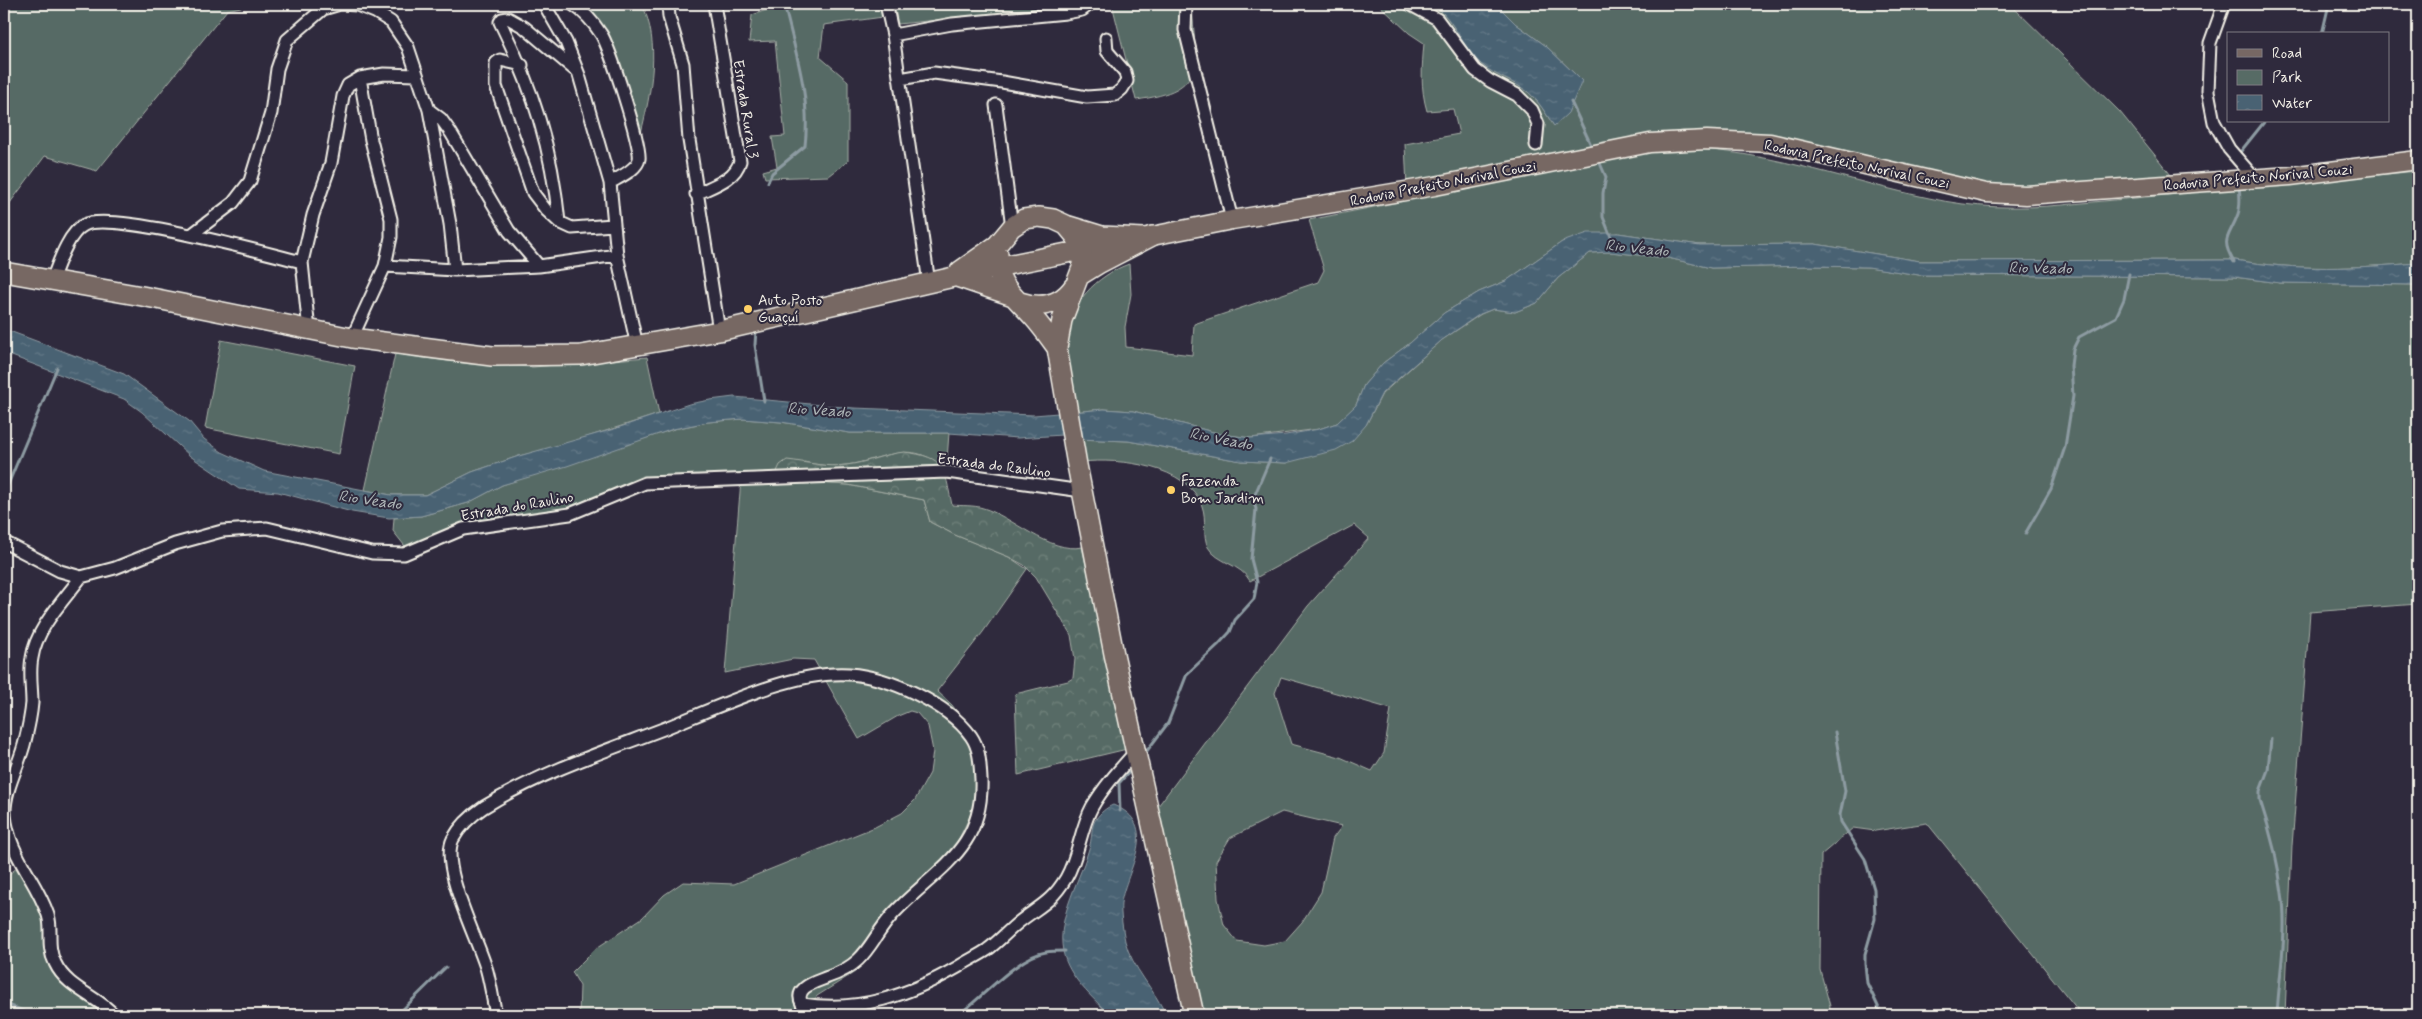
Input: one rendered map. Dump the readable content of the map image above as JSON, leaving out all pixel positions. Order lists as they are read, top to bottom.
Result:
{
  "streets": {
    "main road": ["Rodovia Prefeito Norival Couzi"],
    "street": ["Estrada Rural 3", "Estrada do Raulino"]
  },
  "water": ["Rio Veado"],
  "places": ["Auto Posto Guaçuí", "Fazenda Bom Jardim"],
  "legend": ["Road", "Park", "Water"]
}
